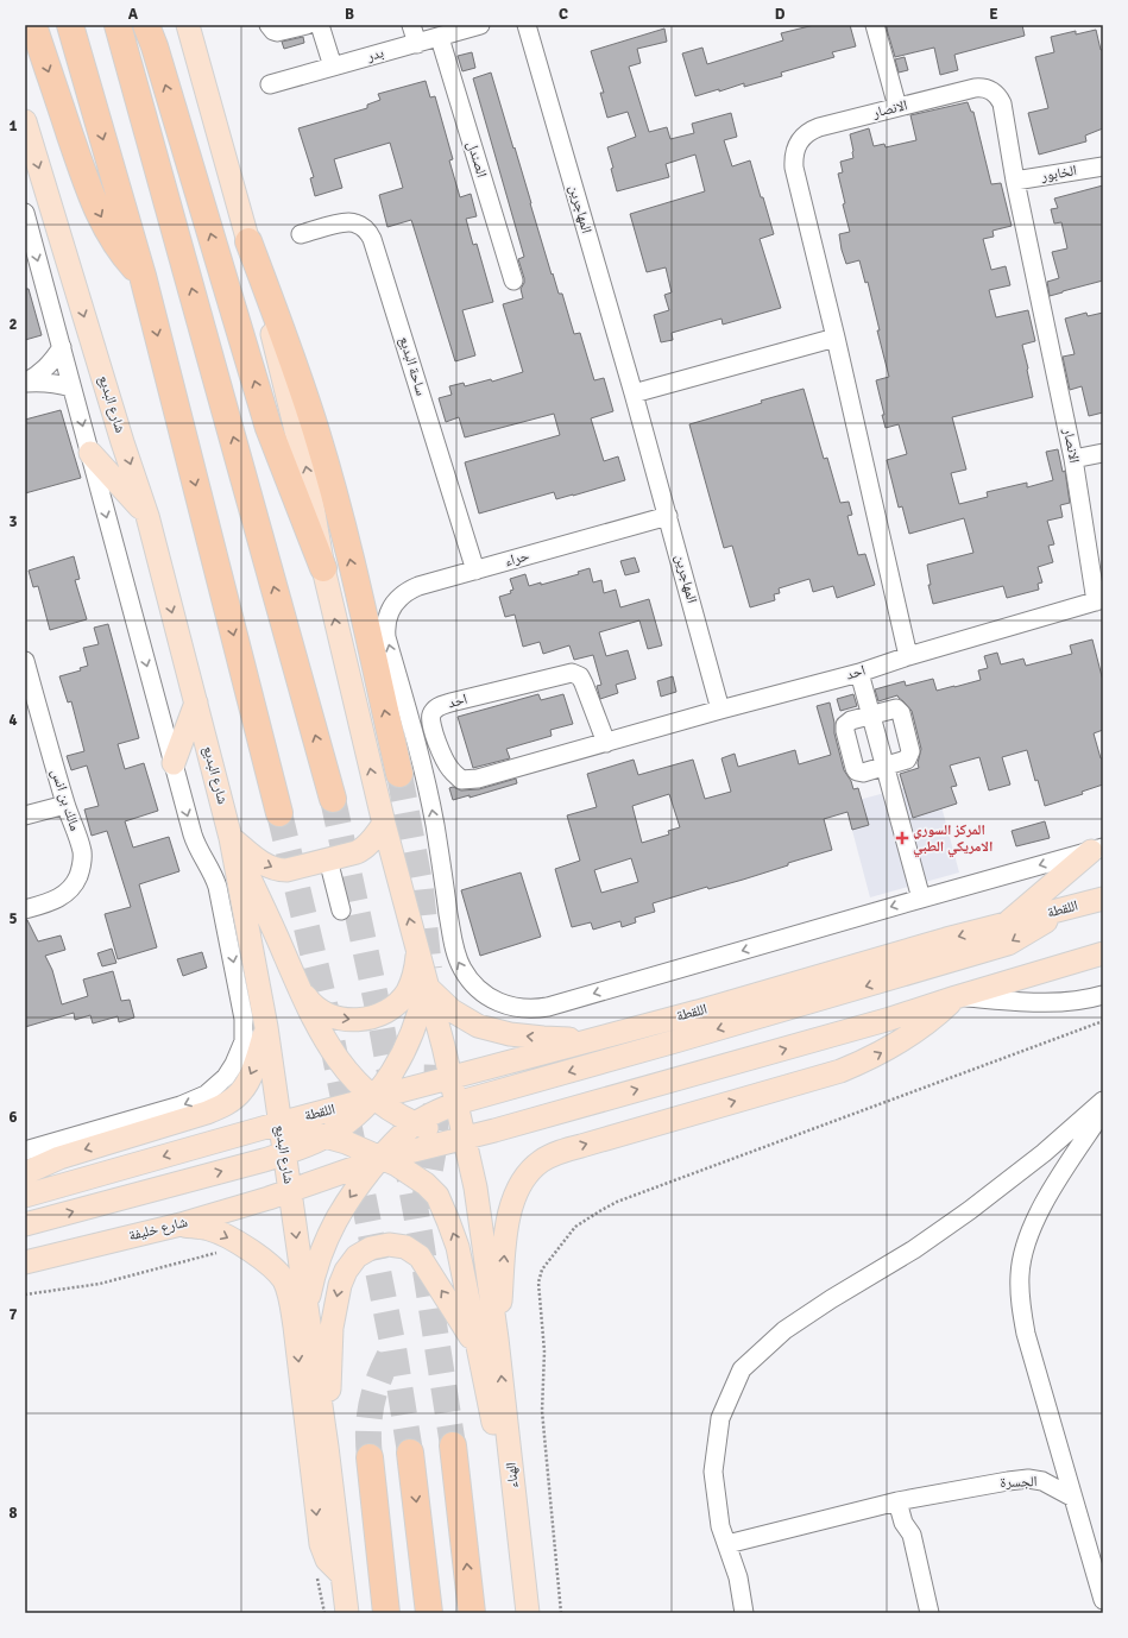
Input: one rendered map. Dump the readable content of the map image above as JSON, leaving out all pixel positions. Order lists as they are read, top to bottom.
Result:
{
  "streets": {
    "main road": [
      "شارع البديع",
      "اللقطة",
      "شارع خليفة",
      "الهناء"
    ],
    "street": [
      "بدر",
      "الانصار",
      "الصندل",
      "الخابور",
      "المهاجرين",
      "ساحة البديع",
      "حراء",
      "احد",
      "مالك بن انس",
      "الجسرة"
    ]
  },
  "crossings": [
    ["بدر", "الصندل"],
    ["الانصار", "الخابور"],
    ["الانصار", "احد"],
    ["المهاجرين", "حراء"],
    ["المهاجرين", "احد"],
    ["ساحة البديع", "حراء"],
    ["شارع البديع", "اللقطة"],
    ["شارع البديع", "شارع خليفة"]
  ],
  "places": {
    "health": ["المركز السوري الامريكي الطبي"]
  },
  "grid": {
    "columns": [
      "A",
      "B",
      "C",
      "D",
      "E"
    ],
    "rows": [
      "1",
      "2",
      "3",
      "4",
      "5",
      "6",
      "7",
      "8"
    ]
  }
}
